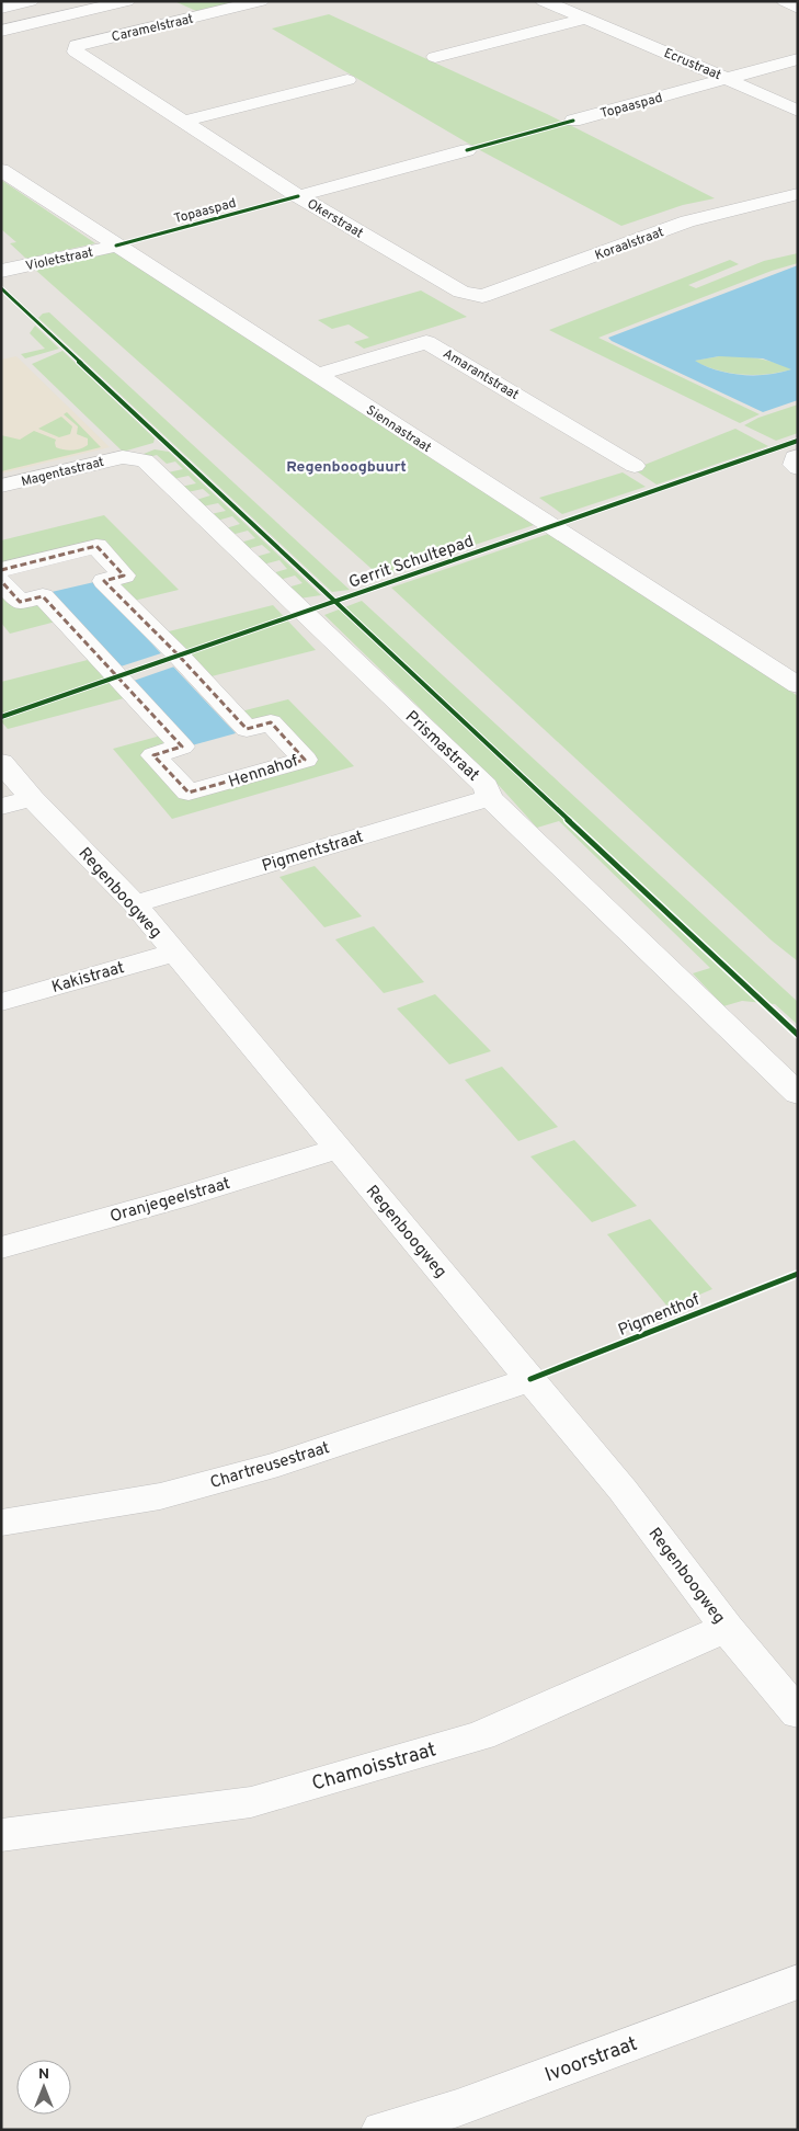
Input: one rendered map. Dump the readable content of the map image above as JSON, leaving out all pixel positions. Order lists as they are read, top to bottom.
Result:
{
  "streets": {
    "street": [
      "Caramelstraat",
      "Ecrustraat",
      "Topaaspad",
      "Okerstraat",
      "Koraalstraat",
      "Violetstraat",
      "Amarantstraat",
      "Siennastraat",
      "Magentastraat",
      "Prismastraat",
      "Hennahof",
      "Pigmentstraat",
      "Regenboogweg",
      "Kakistraat",
      "Oranjegeelstraat",
      "Chartreusestraat",
      "Chamoisstraat",
      "Ivoorstraat"
    ],
    "cycle path": ["Gerrit Schultepad", "Pigmenthof"]
  },
  "crossings": [
    ["Caramelstraat", "Okerstraat"],
    ["Ecrustraat", "Topaaspad"],
    ["Okerstraat", "Koraalstraat"],
    ["Violetstraat", "Siennastraat"],
    ["Amarantstraat", "Siennastraat"],
    ["Magentastraat", "Prismastraat"],
    ["Prismastraat", "Pigmentstraat"],
    ["Pigmentstraat", "Regenboogweg"],
    ["Regenboogweg", "Kakistraat"],
    ["Regenboogweg", "Oranjegeelstraat"],
    ["Regenboogweg", "Chartreusestraat"],
    ["Regenboogweg", "Chamoisstraat"]
  ],
  "districts": ["Regenboogbuurt"],
  "north": "top"
}
